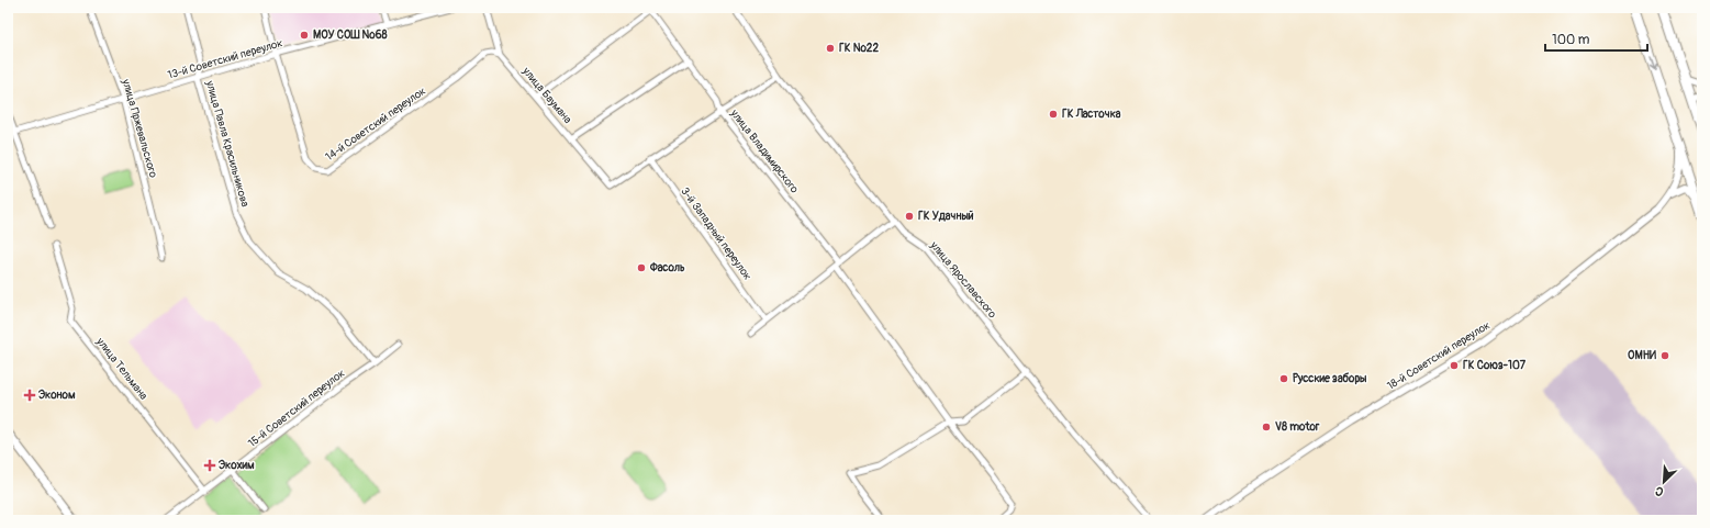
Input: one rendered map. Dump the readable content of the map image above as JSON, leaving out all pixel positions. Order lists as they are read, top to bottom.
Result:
{
  "streets": {
    "street": [
      "13-й Советский переулок",
      "улица Баумана",
      "14-й Советский переулок",
      "улица Пржевальского",
      "улица Павла Красильникова",
      "улица Владимирского",
      "3-й Западный переулок",
      "улица Ярославского",
      "18-й Советский переулок",
      "улица Тельмана",
      "15-й Советский переулок"
    ]
  },
  "crossings": [
    ["13-й Советский переулок", "14-й Советский переулок"],
    ["13-й Советский переулок", "улица Пржевальского"],
    ["13-й Советский переулок", "улица Павла Красильникова"],
    ["улица Баумана", "14-й Советский переулок"],
    ["улица Баумана", "3-й Западный переулок"],
    ["улица Павла Красильникова", "15-й Советский переулок"],
    ["улица Тельмана", "15-й Советский переулок"]
  ],
  "places": {
    "other": [
      "МОУ СОШ №68",
      "ГК №22",
      "ГК Ласточка",
      "ГК Удачный",
      "Фасоль",
      "ОМНИ",
      "ГК Союз-107",
      "Русские заборы",
      "V8 motor"
    ],
    "health": ["Эконом", "Экохим"]
  },
  "scale_bar": "100 m",
  "north": "bottom left"
}
